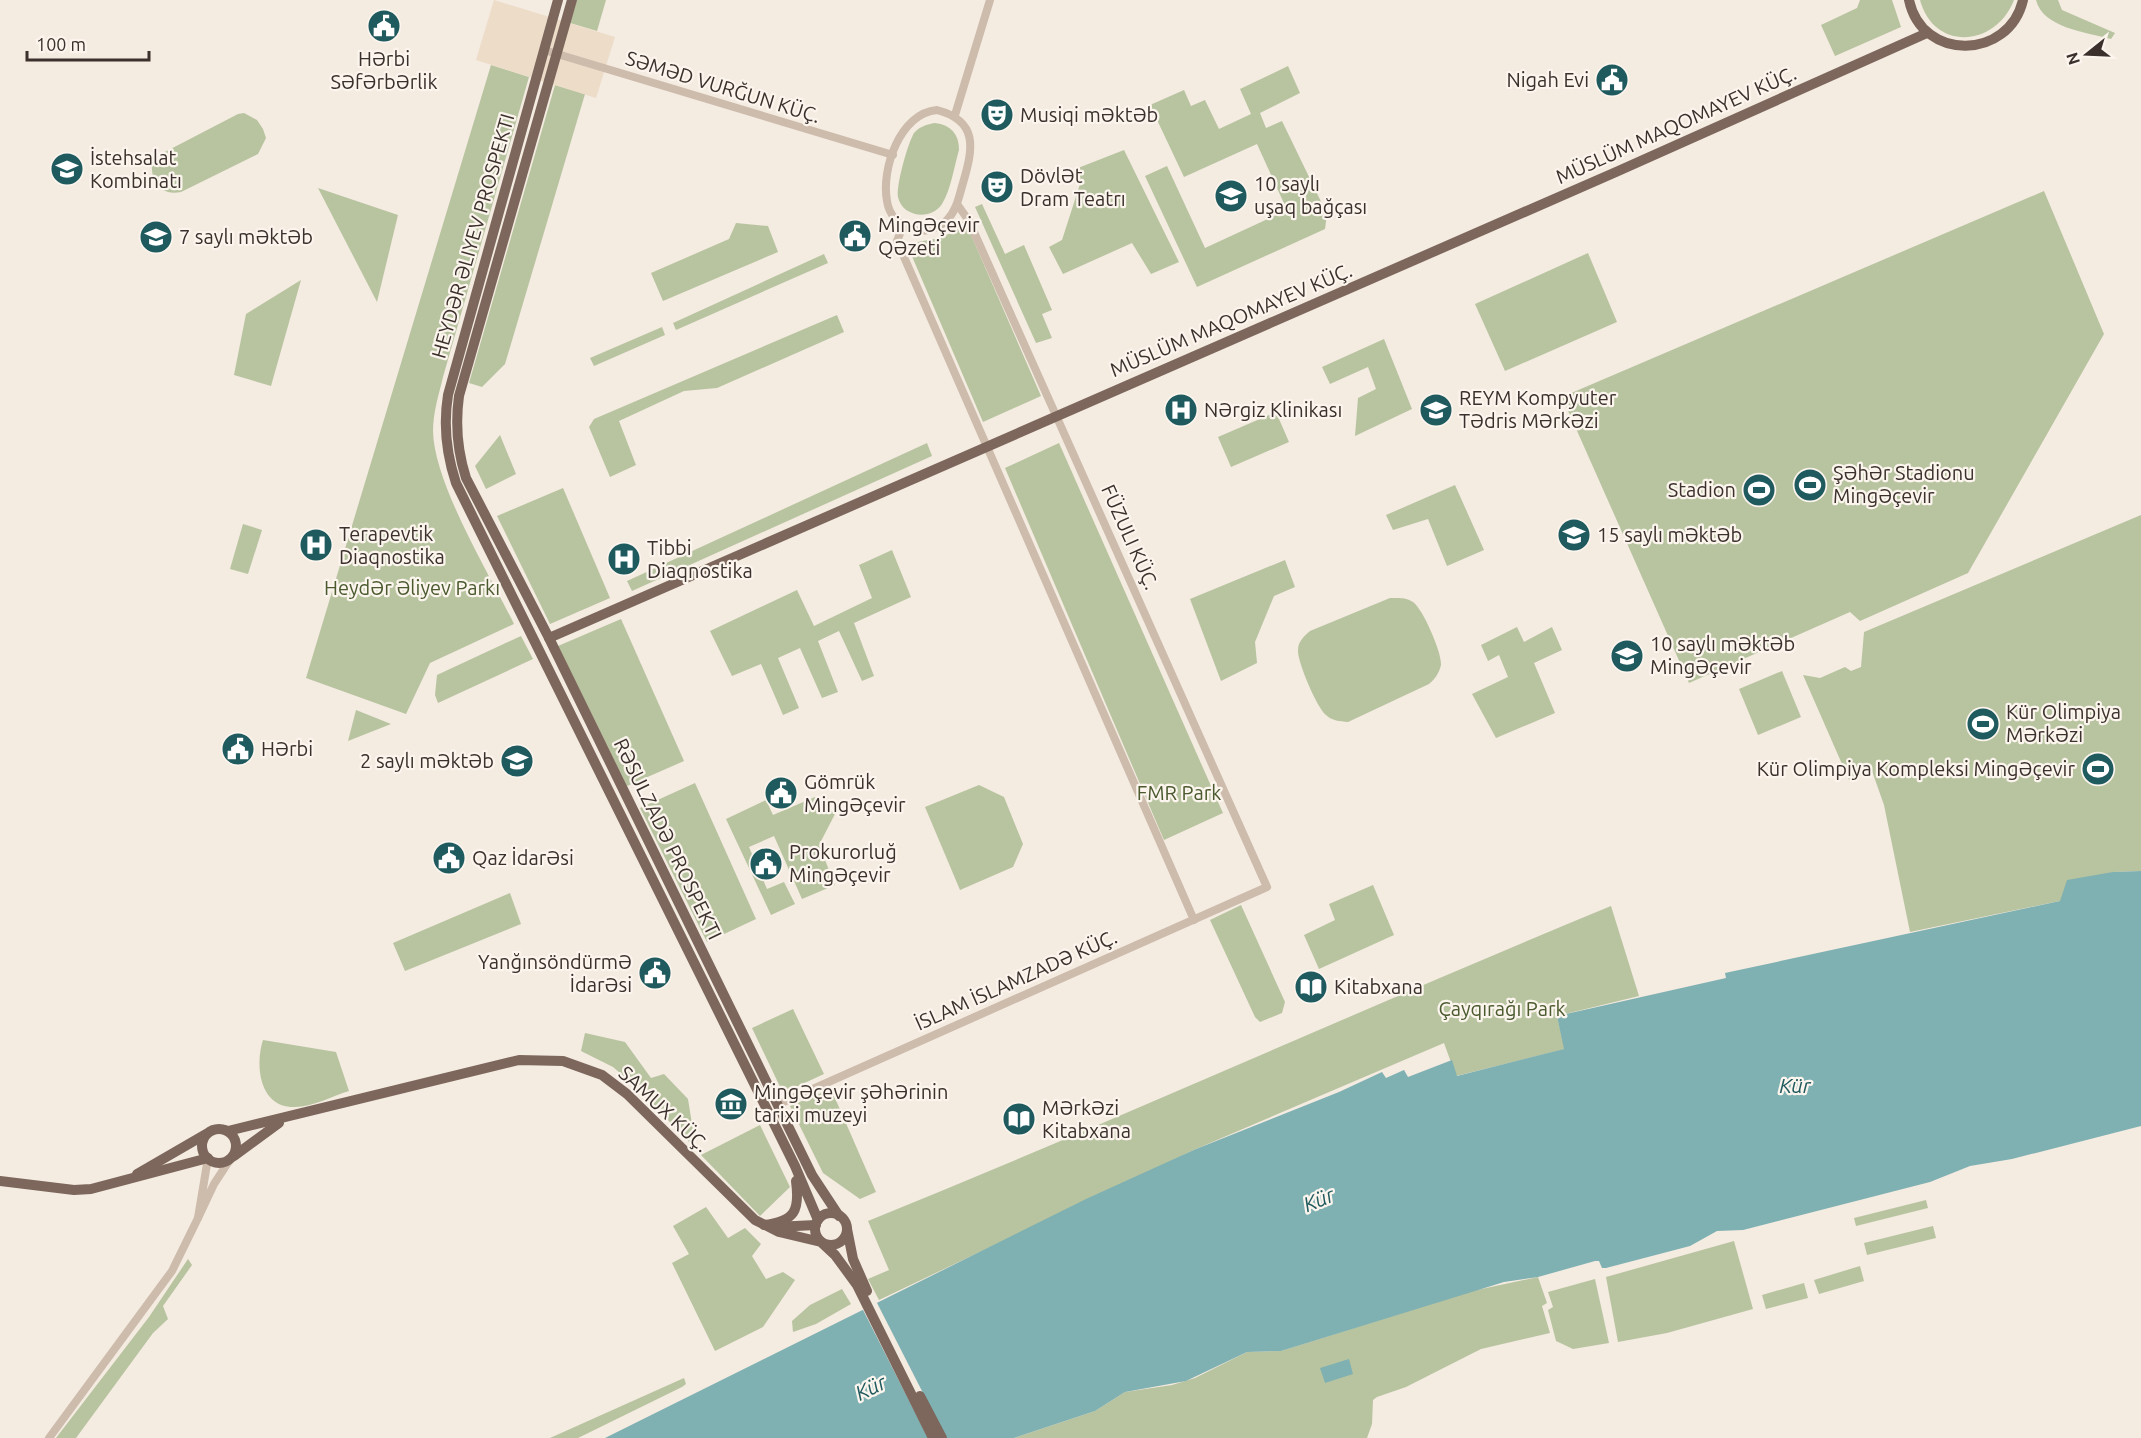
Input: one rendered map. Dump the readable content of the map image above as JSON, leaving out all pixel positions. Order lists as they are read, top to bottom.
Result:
{
  "streets": {
    "main road": [
      "MÜSLÜM MAQOMAYEV KÜÇ.",
      "HEYDƏR ƏLIYEV PROSPEKTI",
      "RƏSULZADƏ PROSPEKTI",
      "SAMUX KÜÇ."
    ],
    "street": ["SƏMƏD VURĞUN KÜÇ.", "FÜZULI KÜÇ.", "İSLAM İSLAMZADƏ KÜÇ."]
  },
  "crossings": [
    ["SƏMƏD VURĞUN KÜÇ.", "HEYDƏR ƏLIYEV PROSPEKTI"],
    ["SƏMƏD VURĞUN KÜÇ.", "FÜZULI KÜÇ."],
    ["MÜSLÜM MAQOMAYEV KÜÇ.", "FÜZULI KÜÇ."],
    ["MÜSLÜM MAQOMAYEV KÜÇ.", "RƏSULZADƏ PROSPEKTI"],
    ["HEYDƏR ƏLIYEV PROSPEKTI", "RƏSULZADƏ PROSPEKTI"],
    ["FÜZULI KÜÇ.", "İSLAM İSLAMZADƏ KÜÇ."],
    ["RƏSULZADƏ PROSPEKTI", "İSLAM İSLAMZADƏ KÜÇ."],
    ["RƏSULZADƏ PROSPEKTI", "SAMUX KÜÇ."]
  ],
  "water": ["Kür"],
  "parks": ["Heydər Əliyev Parkı", "FMR Park", "Çayqırağı Park"],
  "places": {
    "public building": [
      "Hərbi Səfərbərlik",
      "Nigah Evi",
      "Mingəçevir Qəzeti",
      "Hərbi",
      "Gömrük Mingəçevir",
      "Qaz İdarəsi",
      "Prokurorluğ Mingəçevir",
      "Yanğınsöndürmə İdarəsi"
    ],
    "theatre": ["Musiqi məktəb", "Dövlət Dram Teatrı"],
    "school or university": [
      "İstehsalat Kombinatı",
      "10 saylı uşaq bağçası",
      "7 saylı məktəb",
      "REYM Kompyuter Tədris Mərkəzi",
      "15 saylı məktəb",
      "10 saylı məktəb Mingəçevir",
      "2 saylı məktəb"
    ],
    "hospital": ["Nərgiz Klinikası", "Terapevtik Diaqnostika", "Tibbi Diaqnostika"],
    "sports": [
      "Şəhər Stadionu Mingəçevir",
      "Stadion",
      "Kür Olimpiya Mərkəzi",
      "Kür Olimpiya Kompleksi Mingəçevir"
    ],
    "library": ["Kitabxana", "Mərkəzi Kitabxana"],
    "museum": ["Mingəçevir şəhərinin tarixi muzeyi"]
  },
  "scale_bar": "100 m",
  "north": "left"
}
